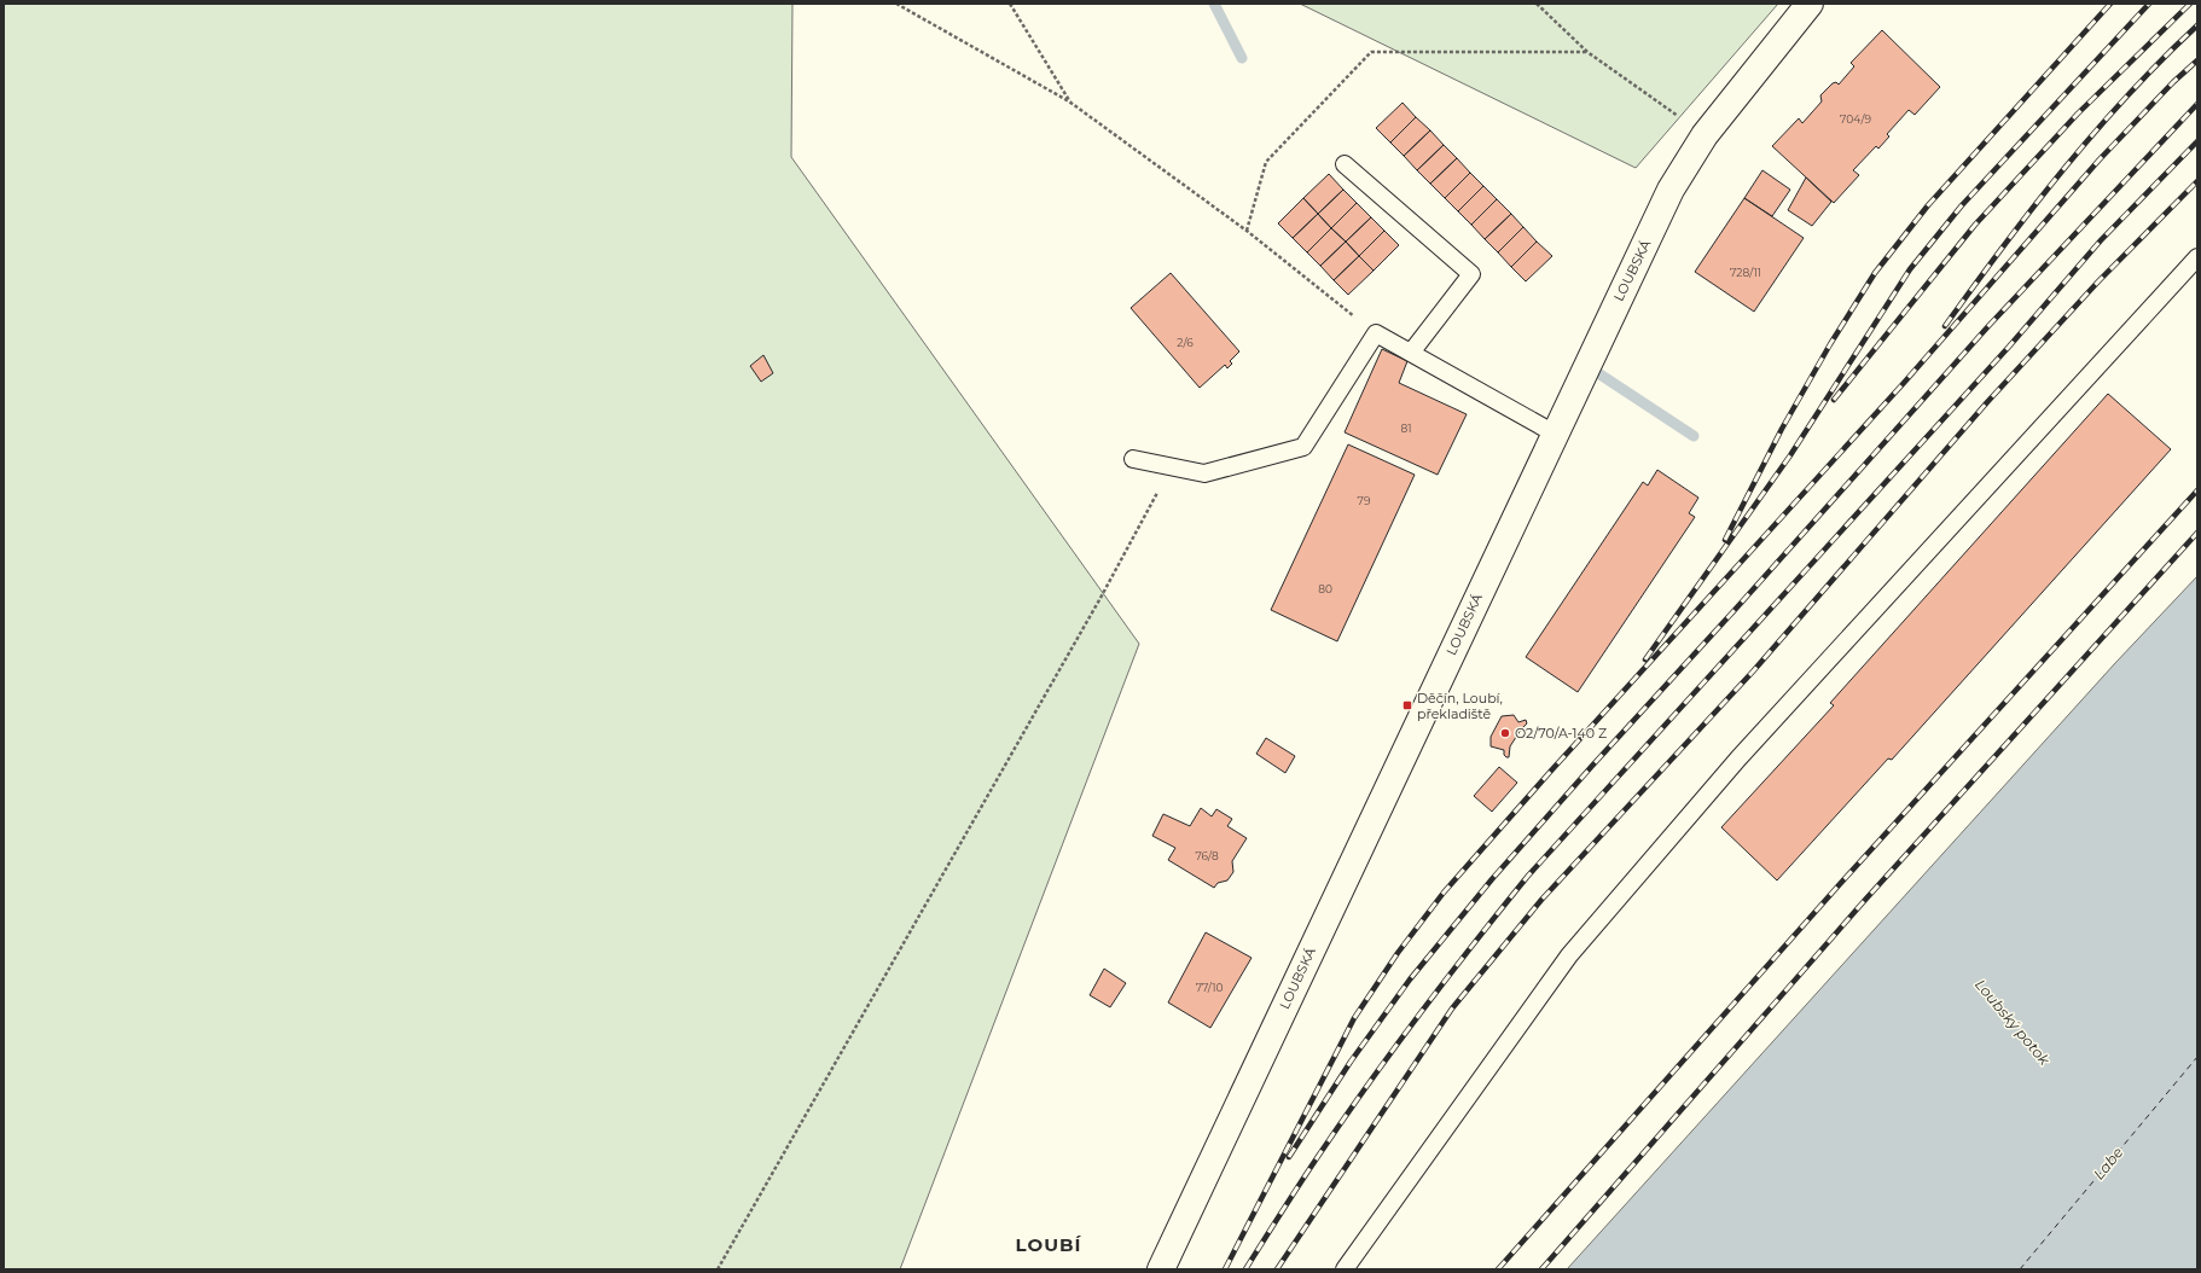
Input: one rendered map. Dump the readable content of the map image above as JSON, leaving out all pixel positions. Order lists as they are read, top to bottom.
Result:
{
  "streets": {
    "main road": ["LOUBSKÁ"]
  },
  "districts": ["LOUBÍ"],
  "water": ["Loubský potok", "Labe"],
  "places": {
    "transit": ["Děčín, Loubí, překladiště"],
    "other": ["O2/70/A-140 Z"]
  },
  "house_numbers": [
    "704/9",
    "728/11",
    "2/6",
    "81",
    "79",
    "80",
    "76/8",
    "77/10"
  ]
}
